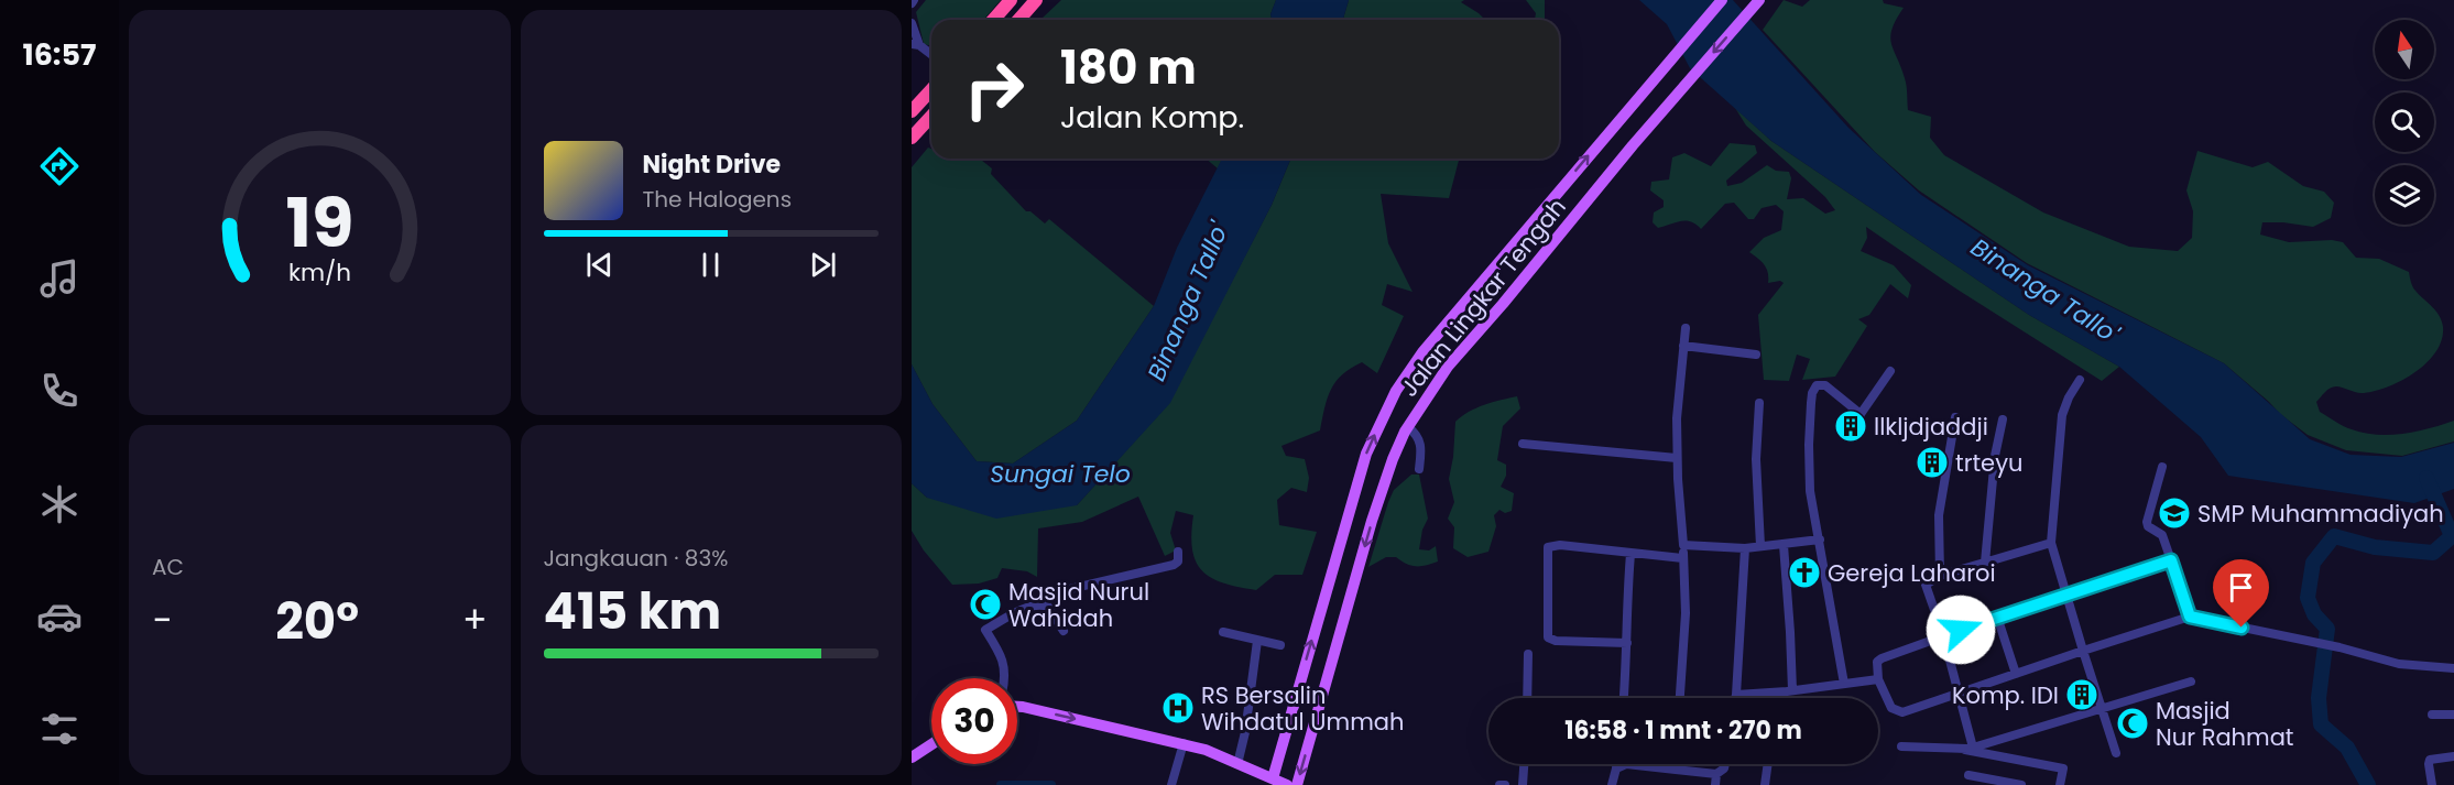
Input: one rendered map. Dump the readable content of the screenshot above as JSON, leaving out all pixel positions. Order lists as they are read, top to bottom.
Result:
{
  "streets": {
    "main road": ["Jalan Lingkar Tengah"]
  },
  "water": ["Binanga Tallo'", "Sungai Telo"],
  "places": {
    "building": ["llkljdjaddji", "trteyu", "Komp. IDI"],
    "school or university": ["SMP Muhammadiyah"],
    "church": ["Gereja Laharoi"],
    "mosque": ["Masjid Nurul Wahidah", "Masjid Nur Rahmat"],
    "hospital": ["RS Bersalin Wihdatul Ummah"]
  },
  "north": "top",
  "page": {
    "tabs": "16:57",
    "turn": ["180 m", "Jalan Komp."],
    "song": ["Night Drive", "The Halogens"],
    "tile": [
      "AC",
      ["Jangkauan · 83%", "415 km"]
    ],
    "heat": ["−", "20°", "+"],
    "limit": "30",
    "trip": "16:58 · 1 mnt · 270 m",
    "gauge": ["19", "km/h"]
  }
}
